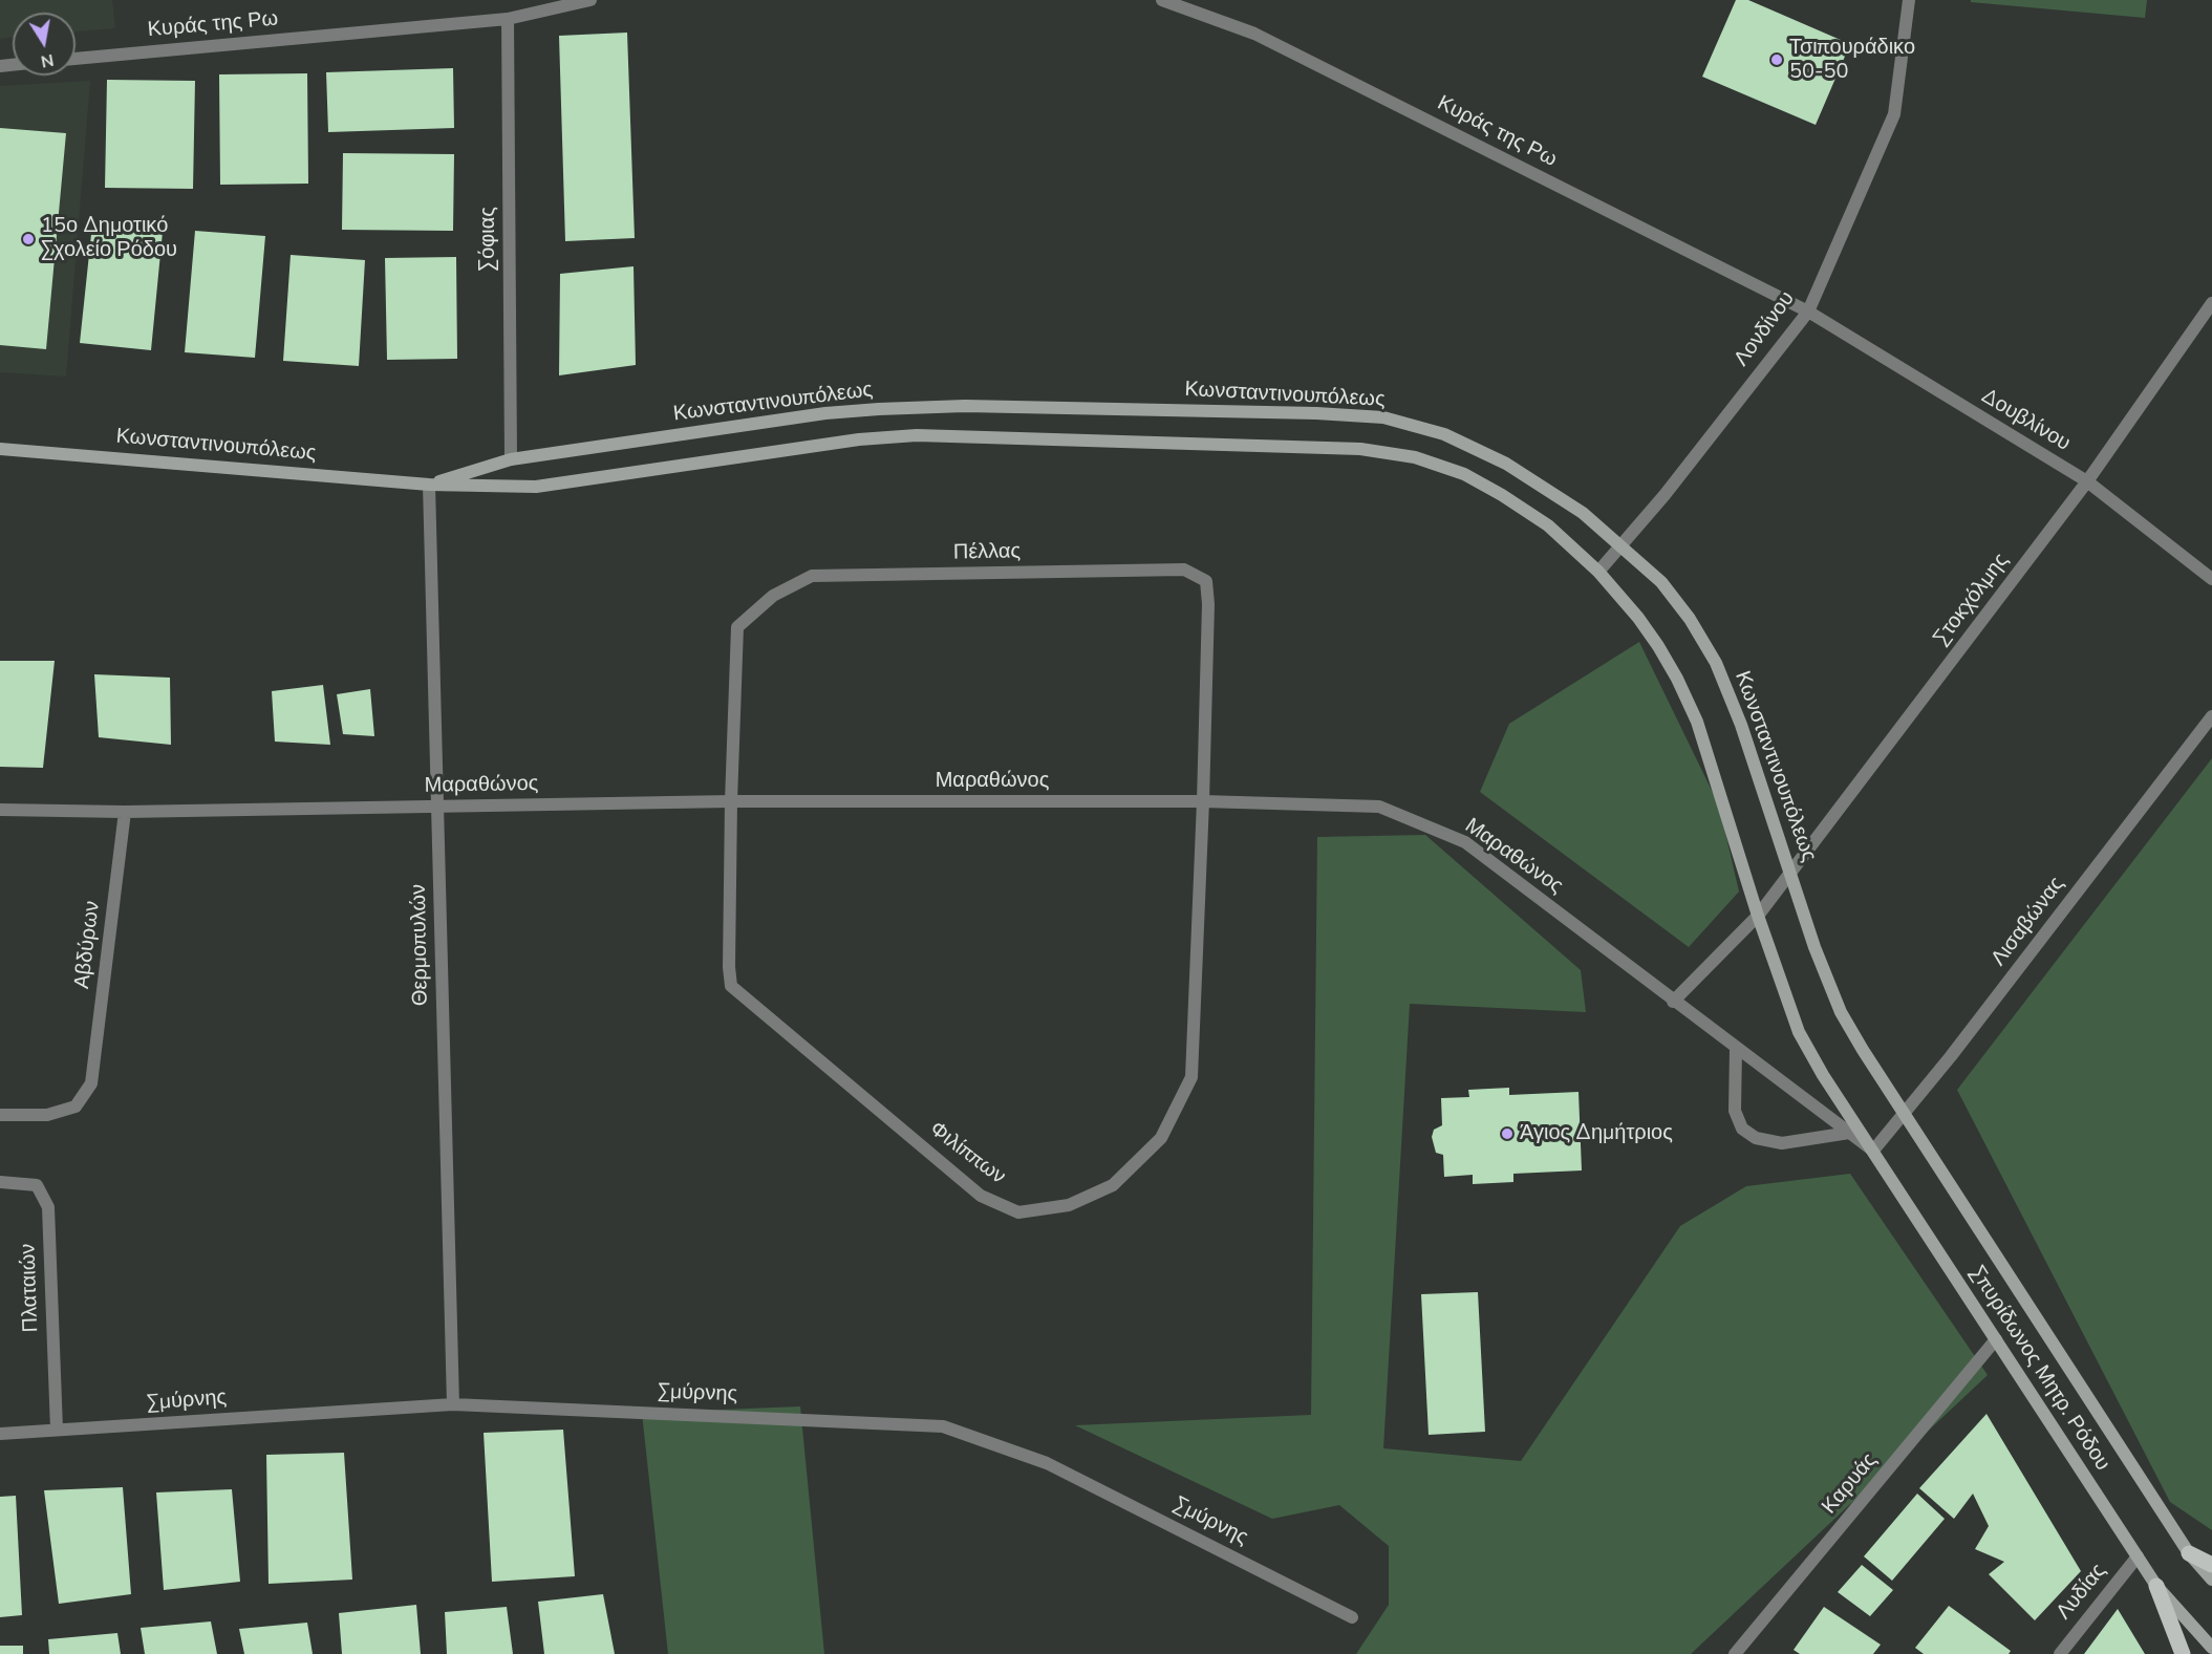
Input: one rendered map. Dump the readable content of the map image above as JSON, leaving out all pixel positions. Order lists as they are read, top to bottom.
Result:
{
  "streets": {
    "main road": ["Κωνσταντινουπόλεως", "Σπυρίδωνος Μητρ. Ρόδου"],
    "street": [
      "Κυράς της Ρω",
      "Σόφιας",
      "Λονδίνου",
      "Δουβλίνου",
      "Πέλλας",
      "Στοκχόλμης",
      "Μαραθώνος",
      "Λισαβώνας",
      "Αβδύρων",
      "Θερμοπυλών",
      "Φιλίππων",
      "Πλαταιών",
      "Σμύρνης",
      "Καρυάς",
      "Λυδίας"
    ]
  },
  "crossings": [
    ["Κυράς της Ρω", "Σόφιας"],
    ["Κυράς της Ρω", "Λονδίνου"],
    ["Κυράς της Ρω", "Δουβλίνου"],
    ["Σόφιας", "Κωνσταντινουπόλεως"],
    ["Λονδίνου", "Κωνσταντινουπόλεως"],
    ["Λονδίνου", "Δουβλίνου"],
    ["Κωνσταντινουπόλεως", "Στοκχόλμης"],
    ["Κωνσταντινουπόλεως", "Θερμοπυλών"],
    ["Κωνσταντινουπόλεως", "Σπυρίδωνος Μητρ. Ρόδου"],
    ["Δουβλίνου", "Στοκχόλμης"],
    ["Πέλλας", "Μαραθώνος"],
    ["Πέλλας", "Φιλίππων"],
    ["Στοκχόλμης", "Μαραθώνος"],
    ["Μαραθώνος", "Λισαβώνας"],
    ["Μαραθώνος", "Αβδύρων"],
    ["Μαραθώνος", "Θερμοπυλών"],
    ["Μαραθώνος", "Φιλίππων"],
    ["Μαραθώνος", "Σπυρίδωνος Μητρ. Ρόδου"],
    ["Λισαβώνας", "Σπυρίδωνος Μητρ. Ρόδου"],
    ["Θερμοπυλών", "Σμύρνης"],
    ["Πλαταιών", "Σμύρνης"],
    ["Σπυρίδωνος Μητρ. Ρόδου", "Καρυάς"],
    ["Σπυρίδωνος Μητρ. Ρόδου", "Λυδίας"]
  ],
  "places": ["Τσιπουράδικο 50-50", "15ο Δημοτικό Σχολείο Ρόδου", "Άγιος Δημήτριος"],
  "north": "bottom"
}
